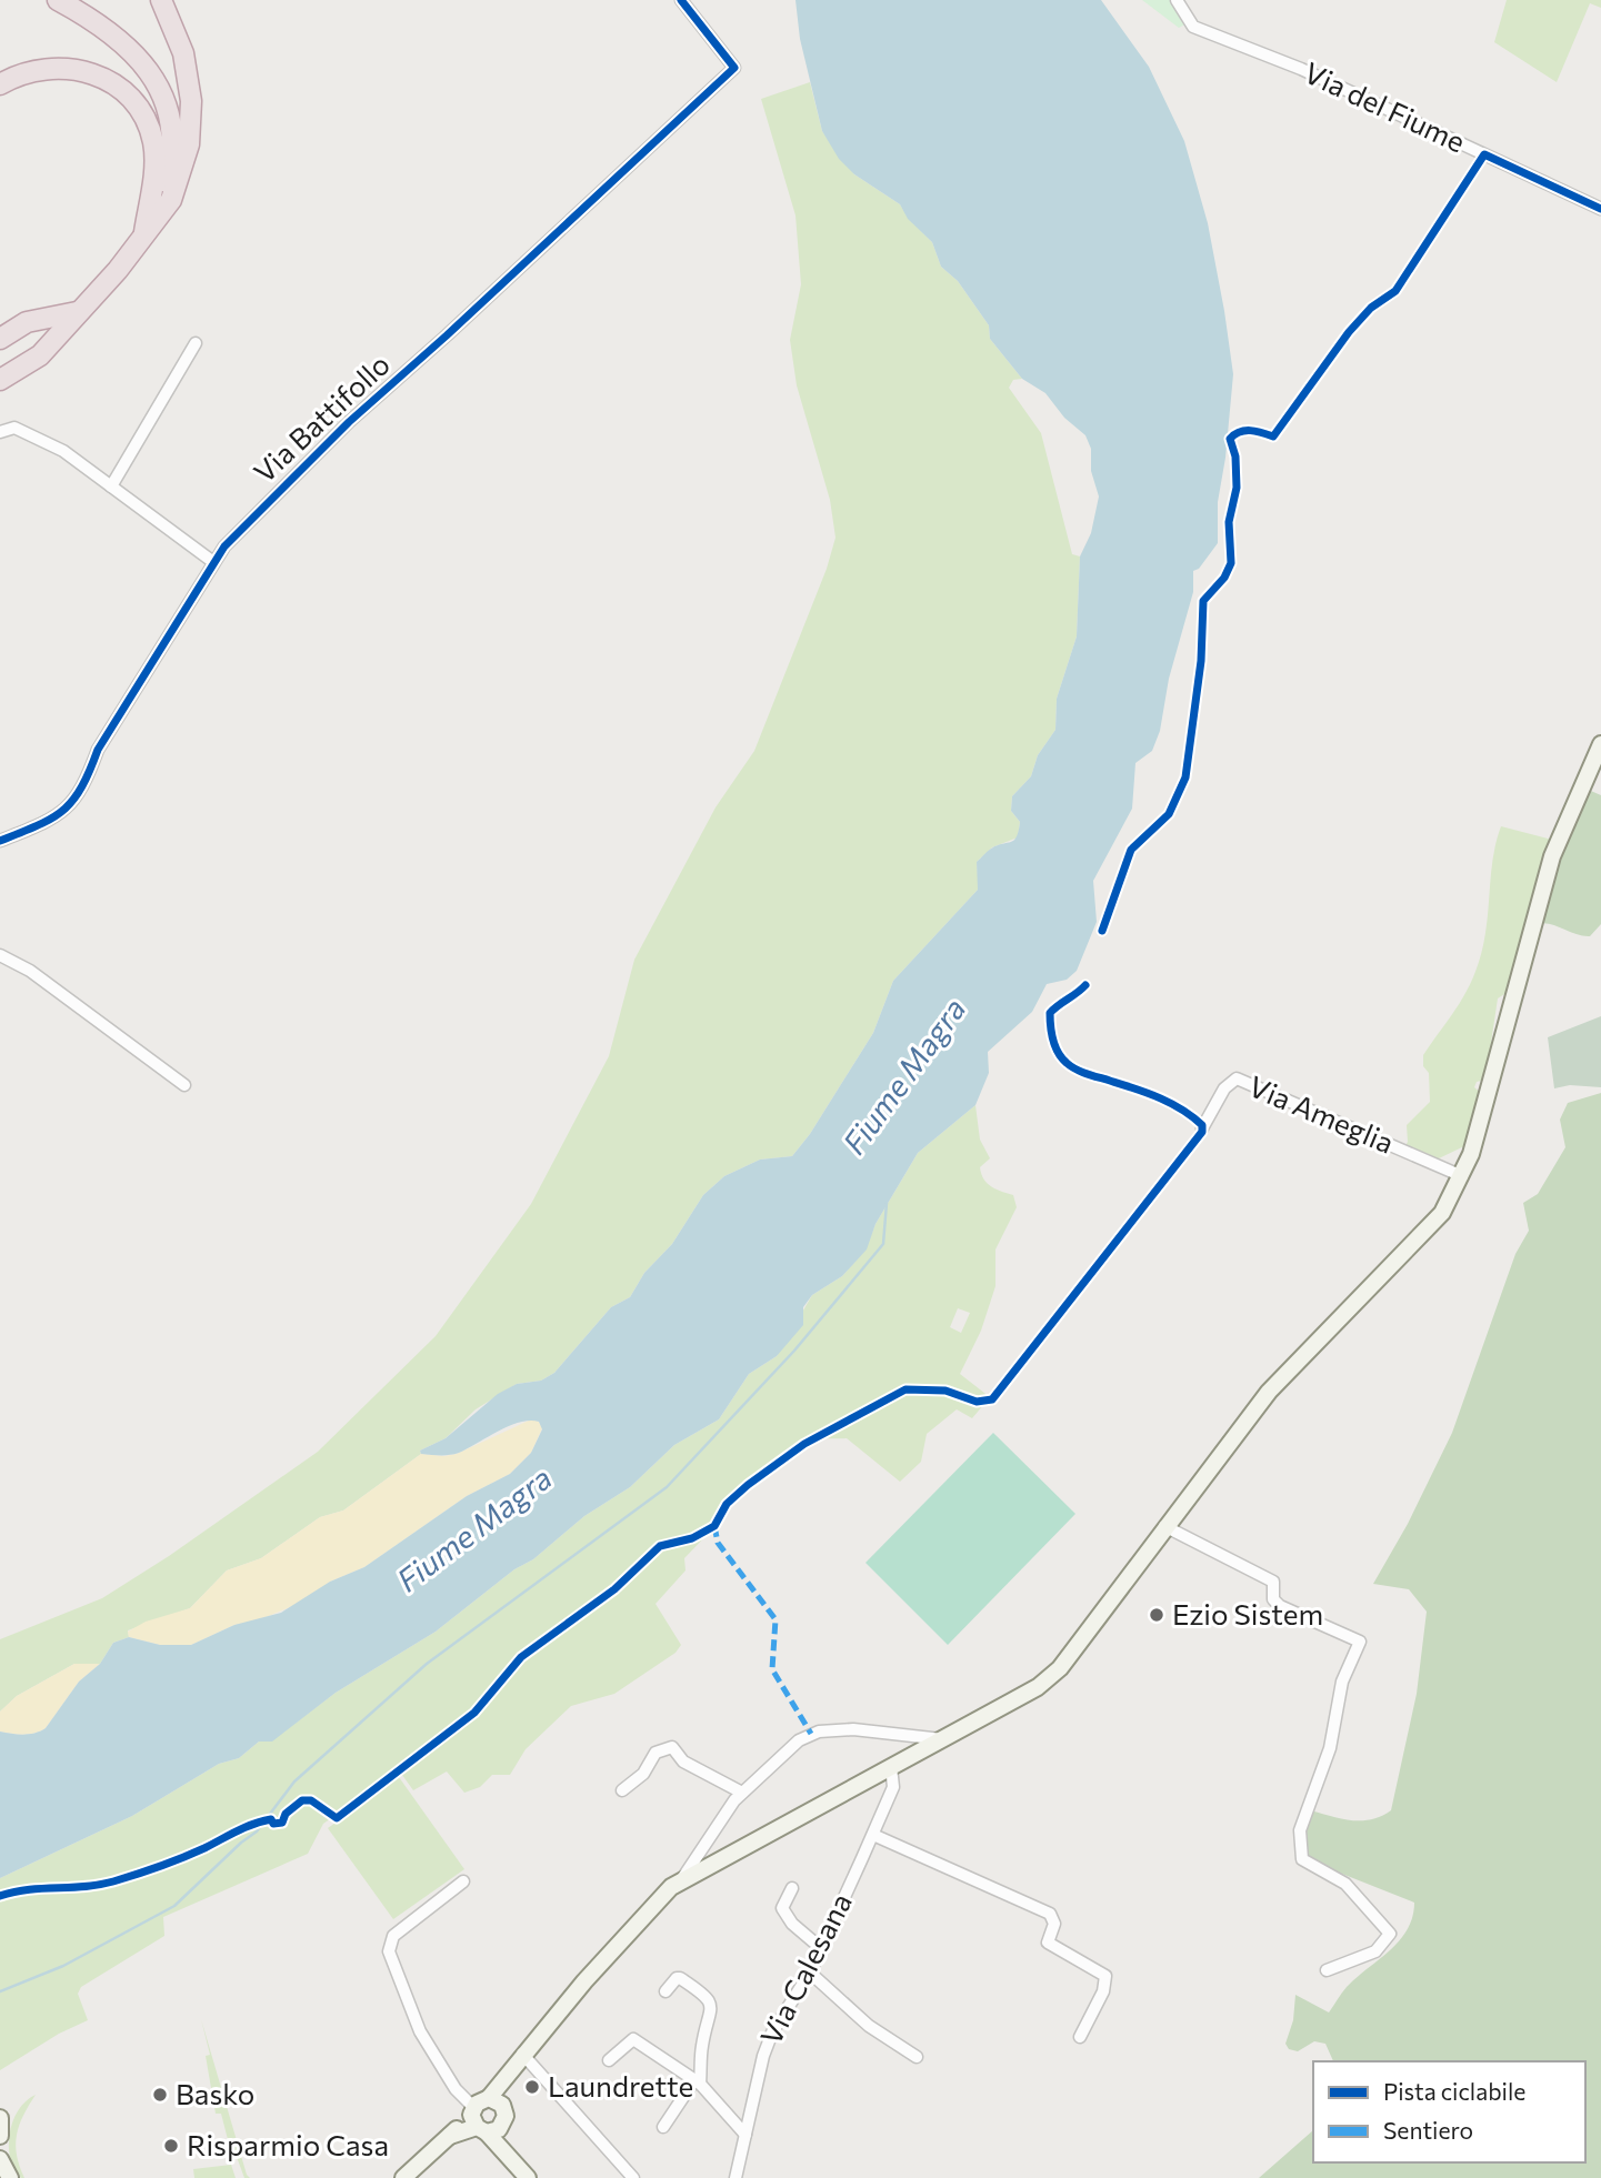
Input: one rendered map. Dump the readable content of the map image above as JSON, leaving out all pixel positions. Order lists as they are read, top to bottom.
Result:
{
  "streets": {
    "street": [
      "Via del Fiume",
      "Via Battifollo",
      "Via Ameglia",
      "Via Calesana"
    ]
  },
  "water": ["Fiume Magra"],
  "places": [
    "Ezio Sistem",
    "Laundrette",
    "Basko",
    "Risparmio Casa"
  ],
  "legend": ["Pista ciclabile", "Sentiero"]
}
